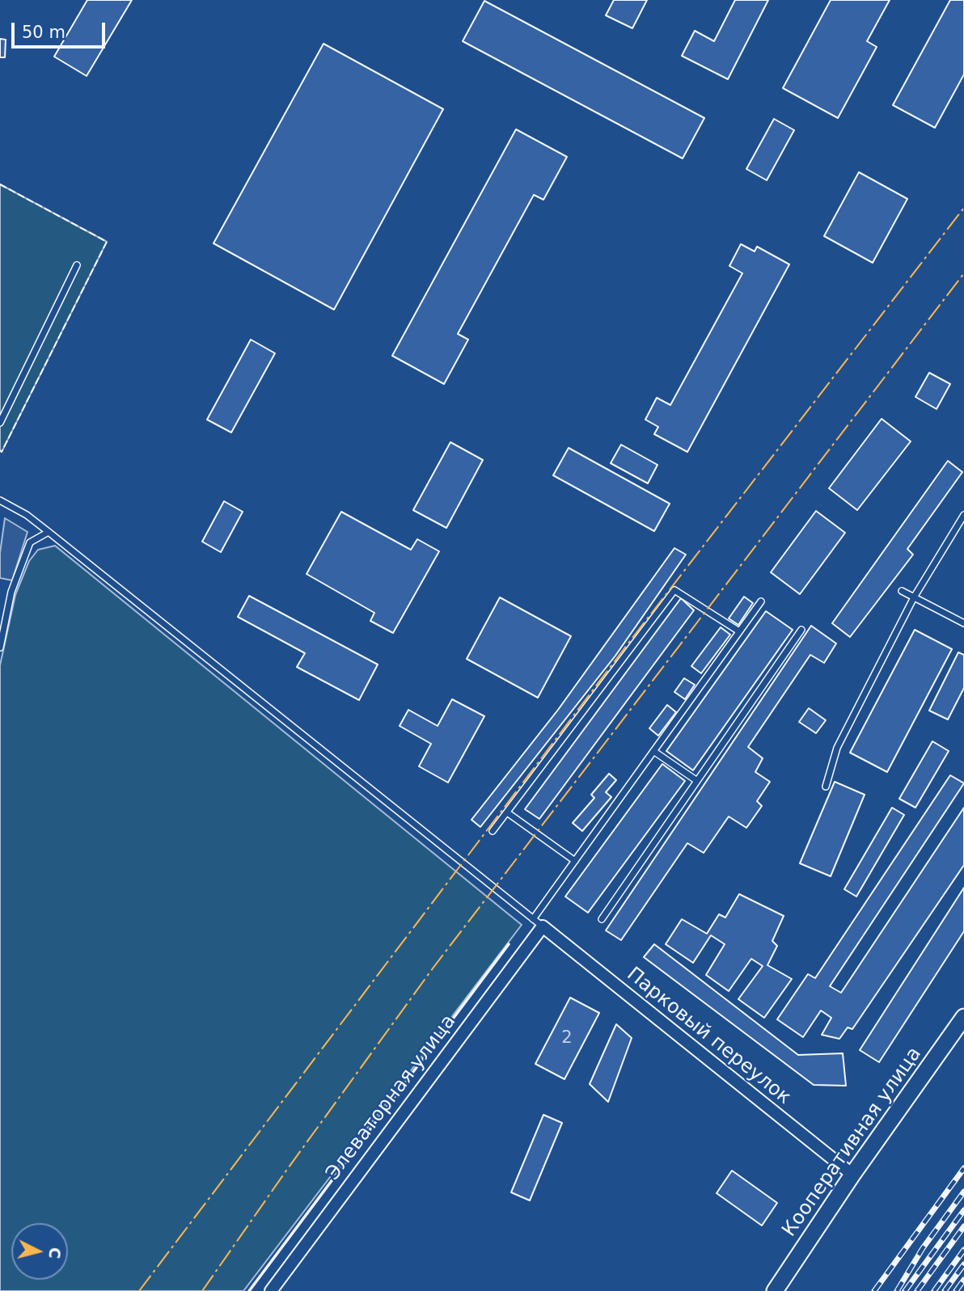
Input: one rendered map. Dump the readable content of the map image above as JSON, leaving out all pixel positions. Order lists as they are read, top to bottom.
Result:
{
  "streets": {
    "main road": ["Кооперативная улица"],
    "street": ["Парковый переулок", "Элеваторная улица"]
  },
  "crossings": [
    ["Парковый переулок", "Элеваторная улица"],
    ["Парковый переулок", "Кооперативная улица"]
  ],
  "house_numbers": ["2"],
  "scale_bar": "50 m",
  "north": "right"
}
